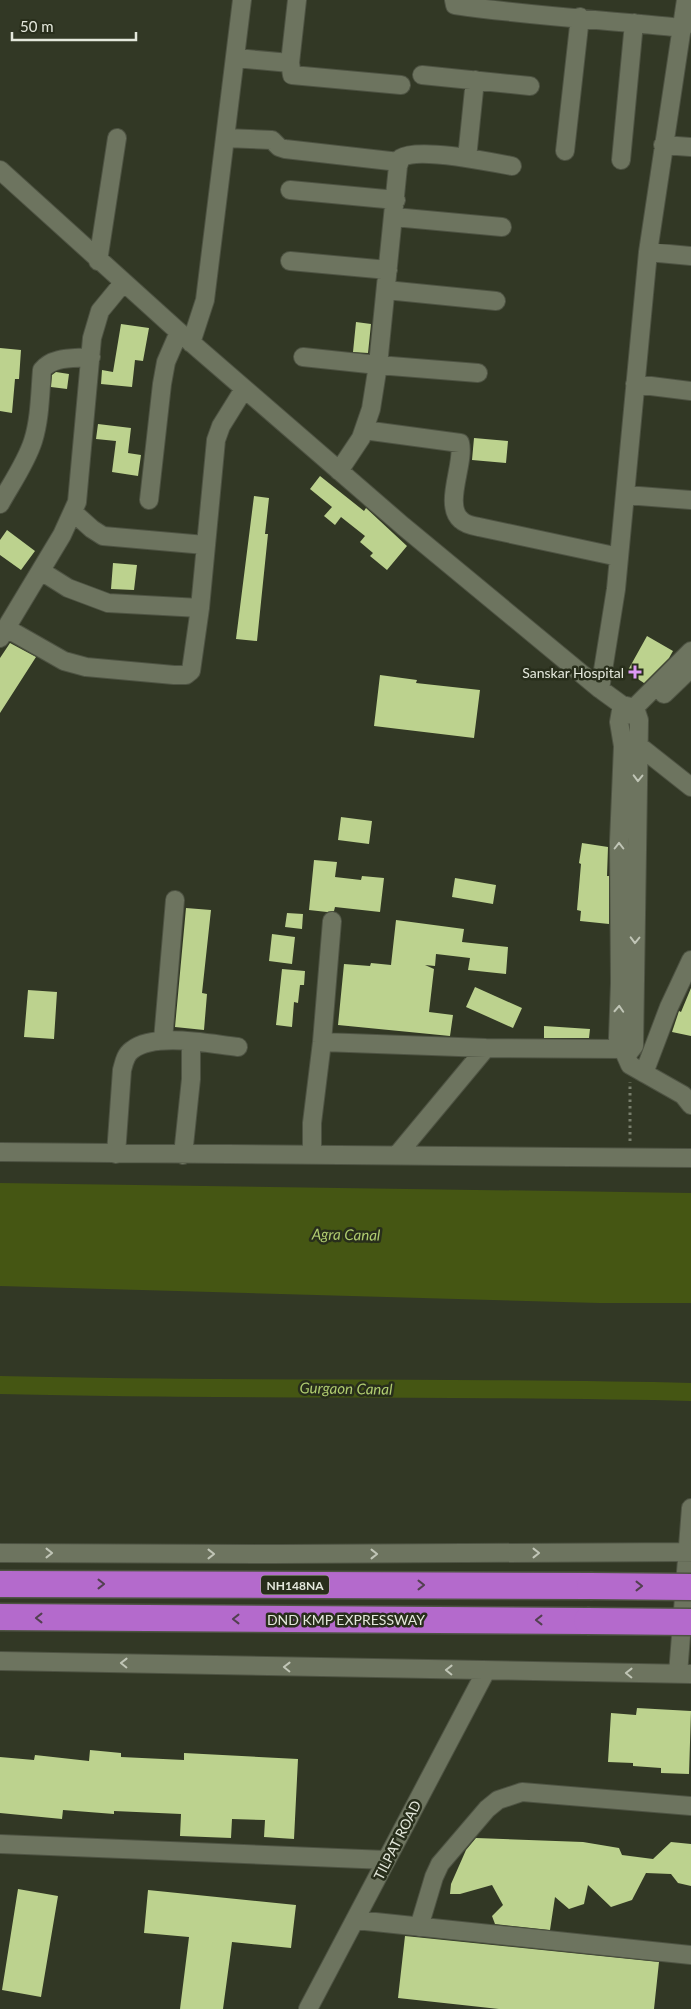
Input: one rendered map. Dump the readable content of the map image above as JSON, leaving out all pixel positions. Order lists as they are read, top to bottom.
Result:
{
  "streets": {
    "highway": ["NH148NA", "DND KMP EXPRESSWAY"],
    "street": ["TILPAT ROAD"]
  },
  "water": ["Agra Canal", "Gurgaon Canal"],
  "places": {
    "health": ["Sanskar Hospital"]
  },
  "scale_bar": "50 m"
}
